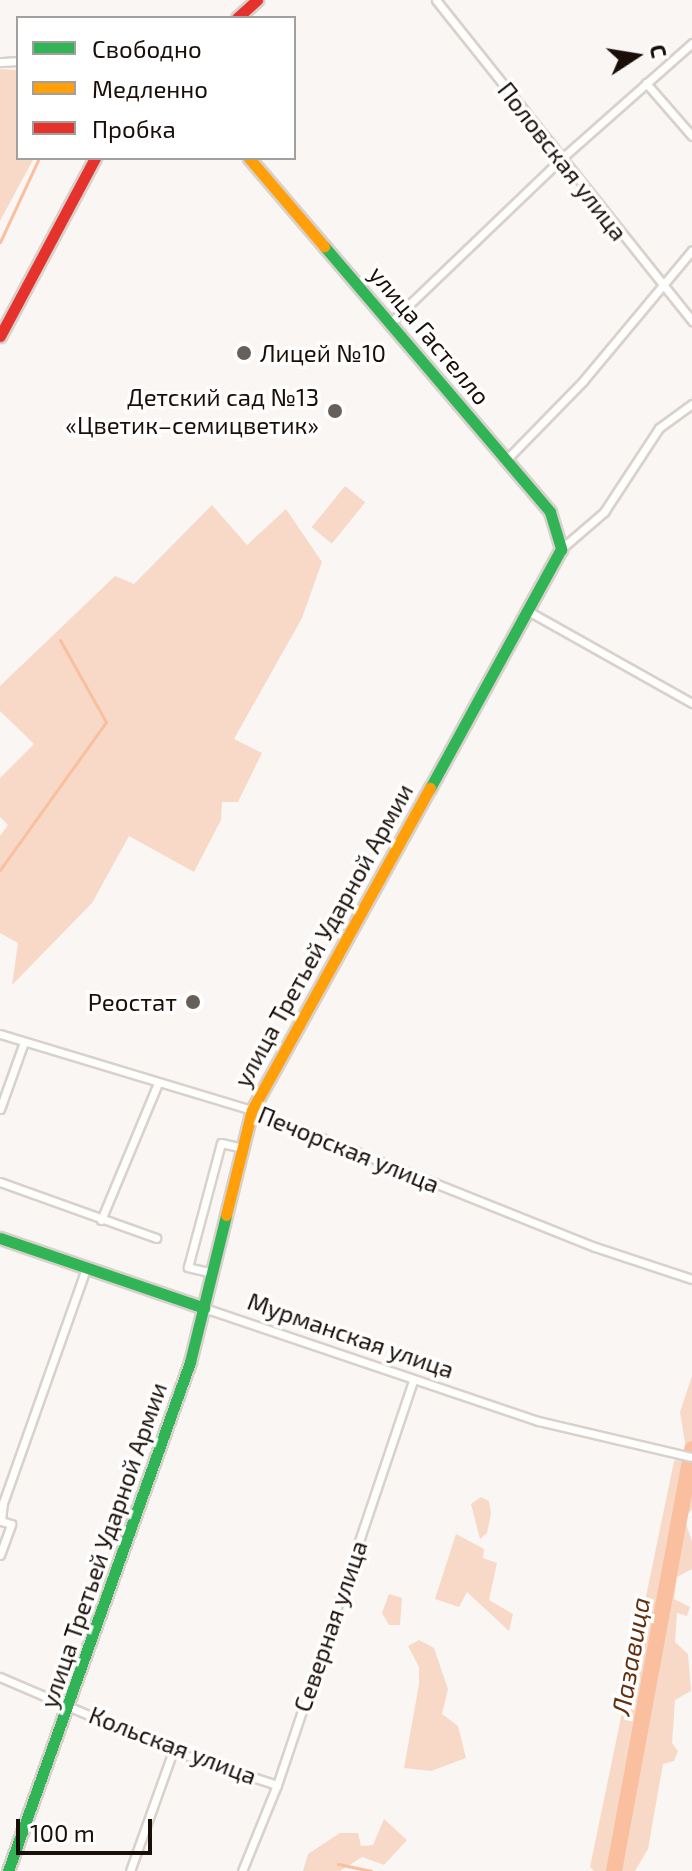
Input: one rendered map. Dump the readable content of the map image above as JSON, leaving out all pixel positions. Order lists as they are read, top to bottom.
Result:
{
  "streets": {
    "main road": ["улица Гастелло", "улица Третьей Ударной Армии", "Мурманская улица"],
    "street": [
      "Половская улица",
      "Печорская улица",
      "Северная улица",
      "Кольская улица"
    ]
  },
  "crossings": [
    ["улица Гастелло", "улица Третьей Ударной Армии"],
    ["улица Третьей Ударной Армии", "Печорская улица"],
    ["улица Третьей Ударной Армии", "Мурманская улица"],
    ["улица Третьей Ударной Армии", "Кольская улица"],
    ["Мурманская улица", "Северная улица"],
    ["Северная улица", "Кольская улица"]
  ],
  "water": ["Лазавица"],
  "places": ["Лицей №10", "Детский сад №13 «Цветик–семицветик»", "Реостат"],
  "legend": ["Свободно", "Медленно", "Пробка"],
  "scale_bar": "100 m",
  "north": "right"
}
